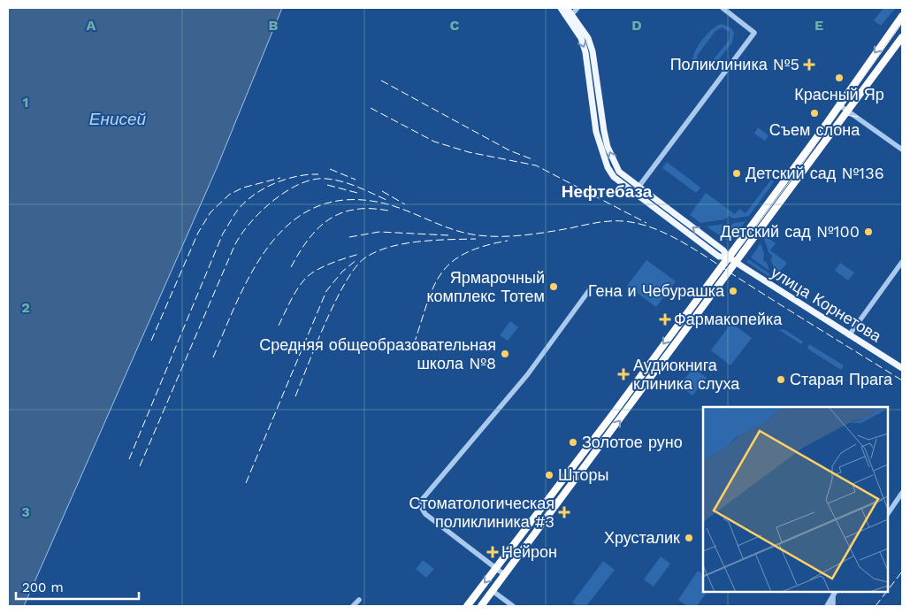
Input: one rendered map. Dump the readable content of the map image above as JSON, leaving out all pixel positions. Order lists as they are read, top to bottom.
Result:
{
  "streets": {
    "main road": ["улица Корнетова"]
  },
  "districts": ["Нефтебаза"],
  "water": ["Енисей"],
  "places": {
    "health": [
      "Поликлиника №5",
      "Фармакопейка",
      "Аудиокнига клиника слуха",
      "Стоматологическая поликлиника #3",
      "Нейрон"
    ],
    "other": [
      "Красный Яр",
      "Съем слона",
      "Детский сад №136",
      "Детский сад №100",
      "Ярмарочный комплекс Тотем",
      "Гена и Чебурашка",
      "Средняя общеобразовательная школа №8",
      "Старая Прага",
      "Золотое руно",
      "Шторы",
      "Хрусталик"
    ]
  },
  "scale_bar": "200 m",
  "grid": {
    "columns": [
      "A",
      "B",
      "C",
      "D",
      "E"
    ],
    "rows": ["1", "2", "3"]
  }
}
